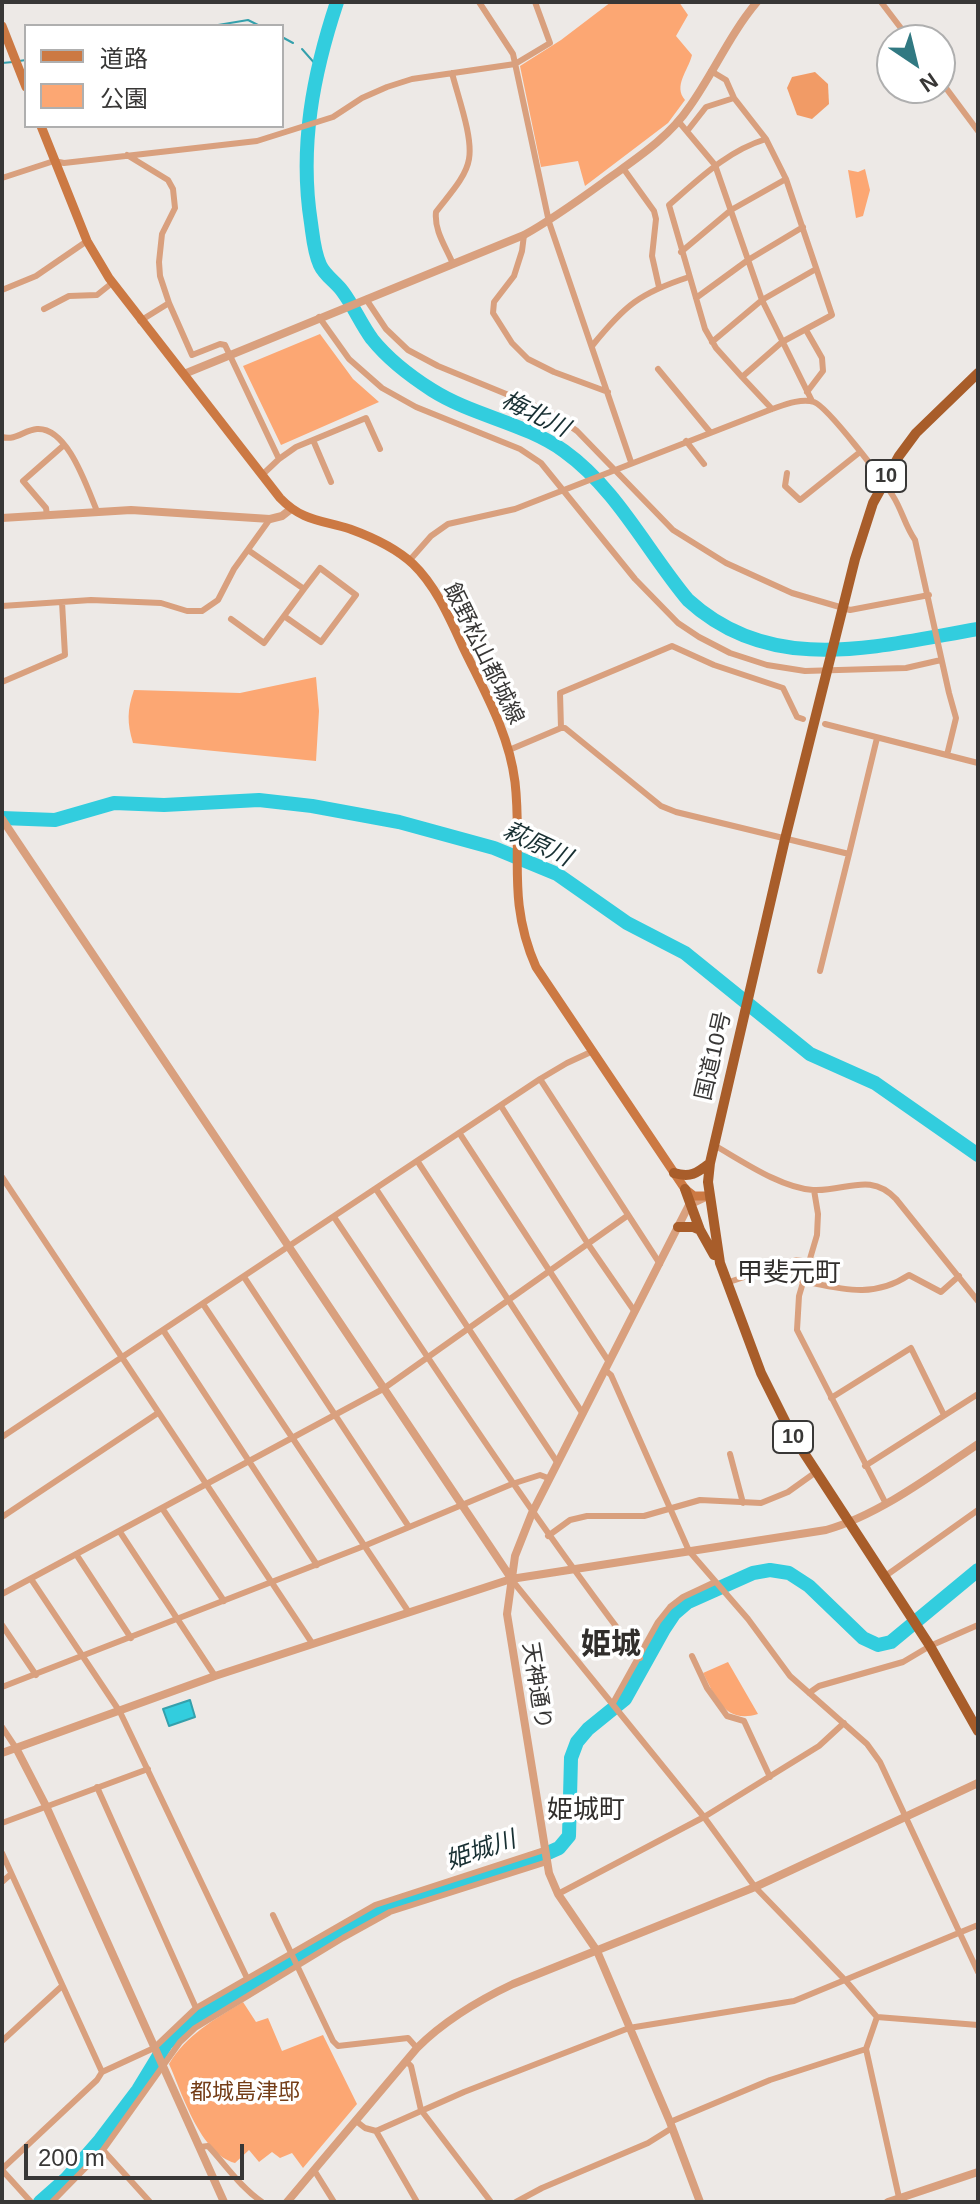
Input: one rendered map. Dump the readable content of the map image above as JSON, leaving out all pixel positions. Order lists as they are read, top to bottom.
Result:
{
  "streets": {
    "highway": ["10", "国道10号"],
    "main road": ["飯野松山都城線"],
    "street": ["天神通り"]
  },
  "districts": ["甲斐元町", "姫城", "姫城町"],
  "water": ["梅北川", "萩原川", "姫城川"],
  "parks": ["都城島津邸"],
  "legend": ["道路", "公園"],
  "scale_bar": "200 m",
  "north": "bottom right"
}
